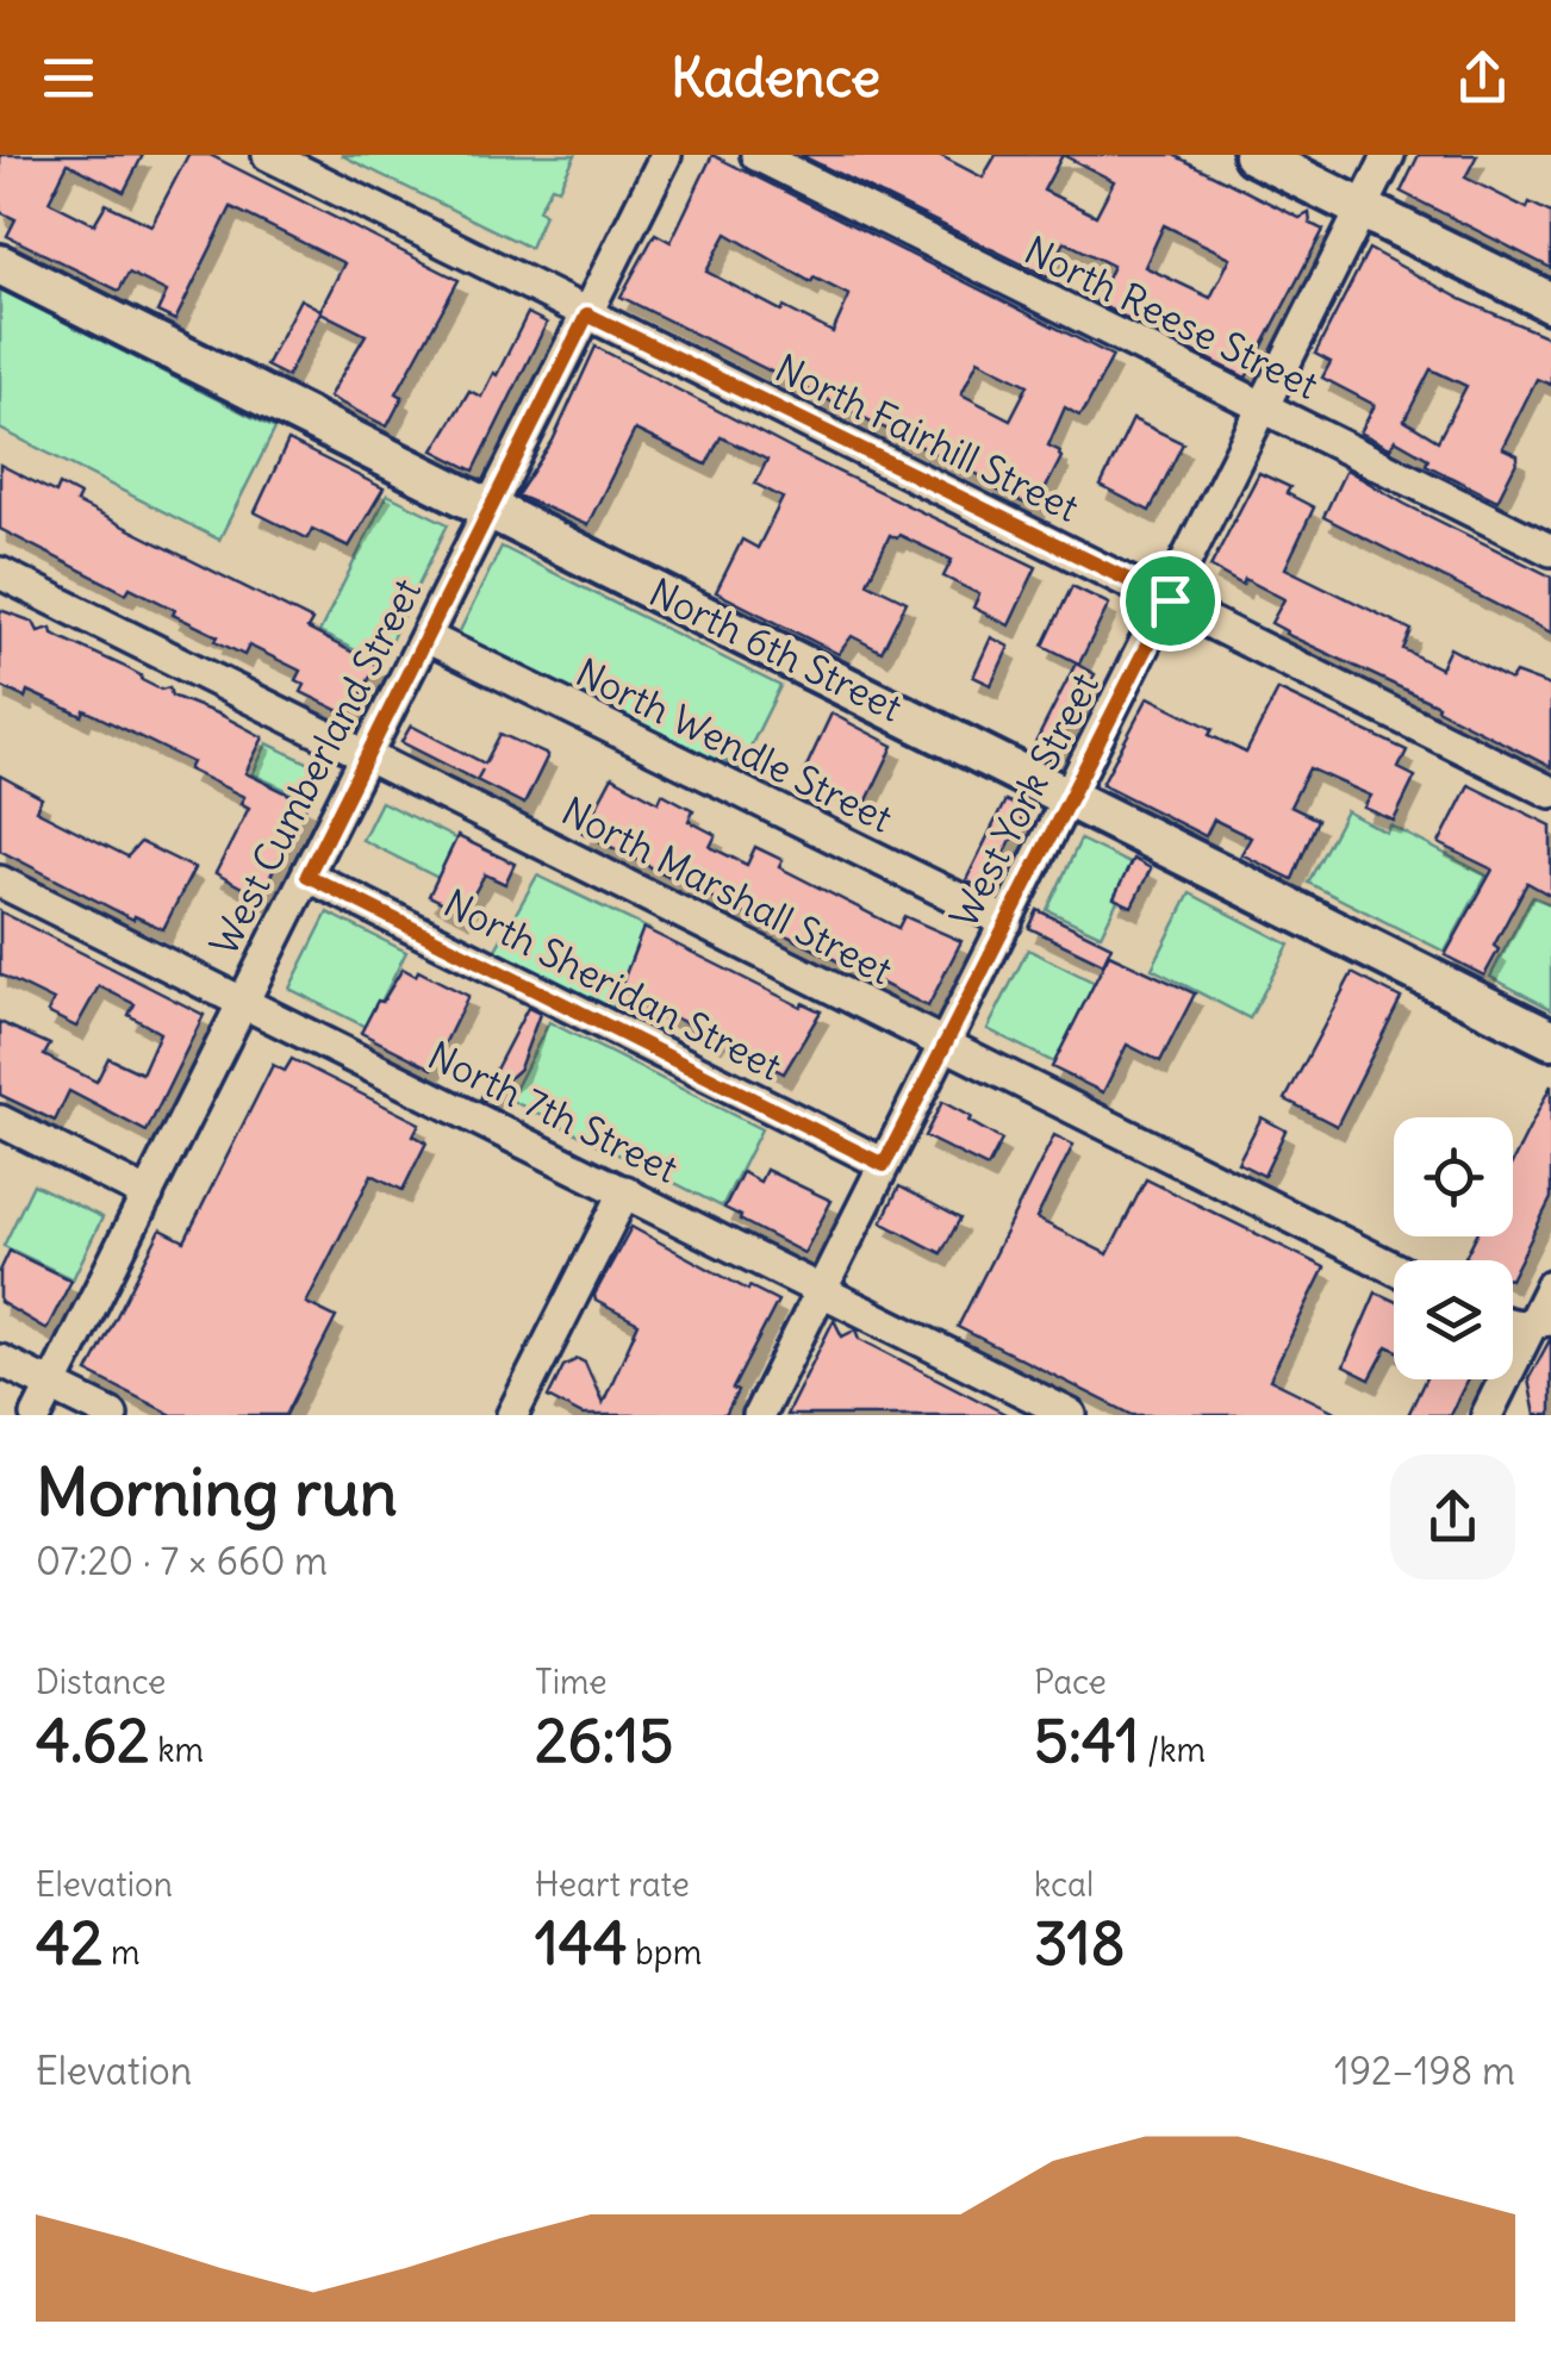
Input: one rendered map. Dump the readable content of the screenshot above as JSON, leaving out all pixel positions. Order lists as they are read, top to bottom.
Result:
{
  "streets": {
    "main road": ["North 6th Street"],
    "street": [
      "North Reese Street",
      "North Fairhill Street",
      "North Wendle Street",
      "West Cumberland Street",
      "West York Street",
      "North Marshall Street",
      "North Sheridan Street",
      "North 7th Street"
    ]
  },
  "crossings": [
    ["North Reese Street", "West York Street"],
    ["North Fairhill Street", "West Cumberland Street"],
    ["North Fairhill Street", "West York Street"],
    ["North 6th Street", "West Cumberland Street"],
    ["North 6th Street", "West York Street"],
    ["North Wendle Street", "West Cumberland Street"],
    ["North Wendle Street", "West York Street"],
    ["West Cumberland Street", "North Marshall Street"],
    ["West Cumberland Street", "North Sheridan Street"],
    ["West Cumberland Street", "North 7th Street"],
    ["West York Street", "North Marshall Street"],
    ["West York Street", "North Sheridan Street"],
    ["West York Street", "North 7th Street"]
  ],
  "page": {
    "header": "Kadence",
    "heading": ["Morning run", "07:20 · 7 × 660 m"],
    "stats": [
      ["Distance", "4.62 km"],
      ["Time", "26:15"],
      ["Pace", "5:41 /km"],
      ["Elevation", "42 m"],
      ["Heart rate", "144 bpm"],
      ["kcal", "318"]
    ],
    "chart": ["Elevation", "192–198 m"]
  }
}
